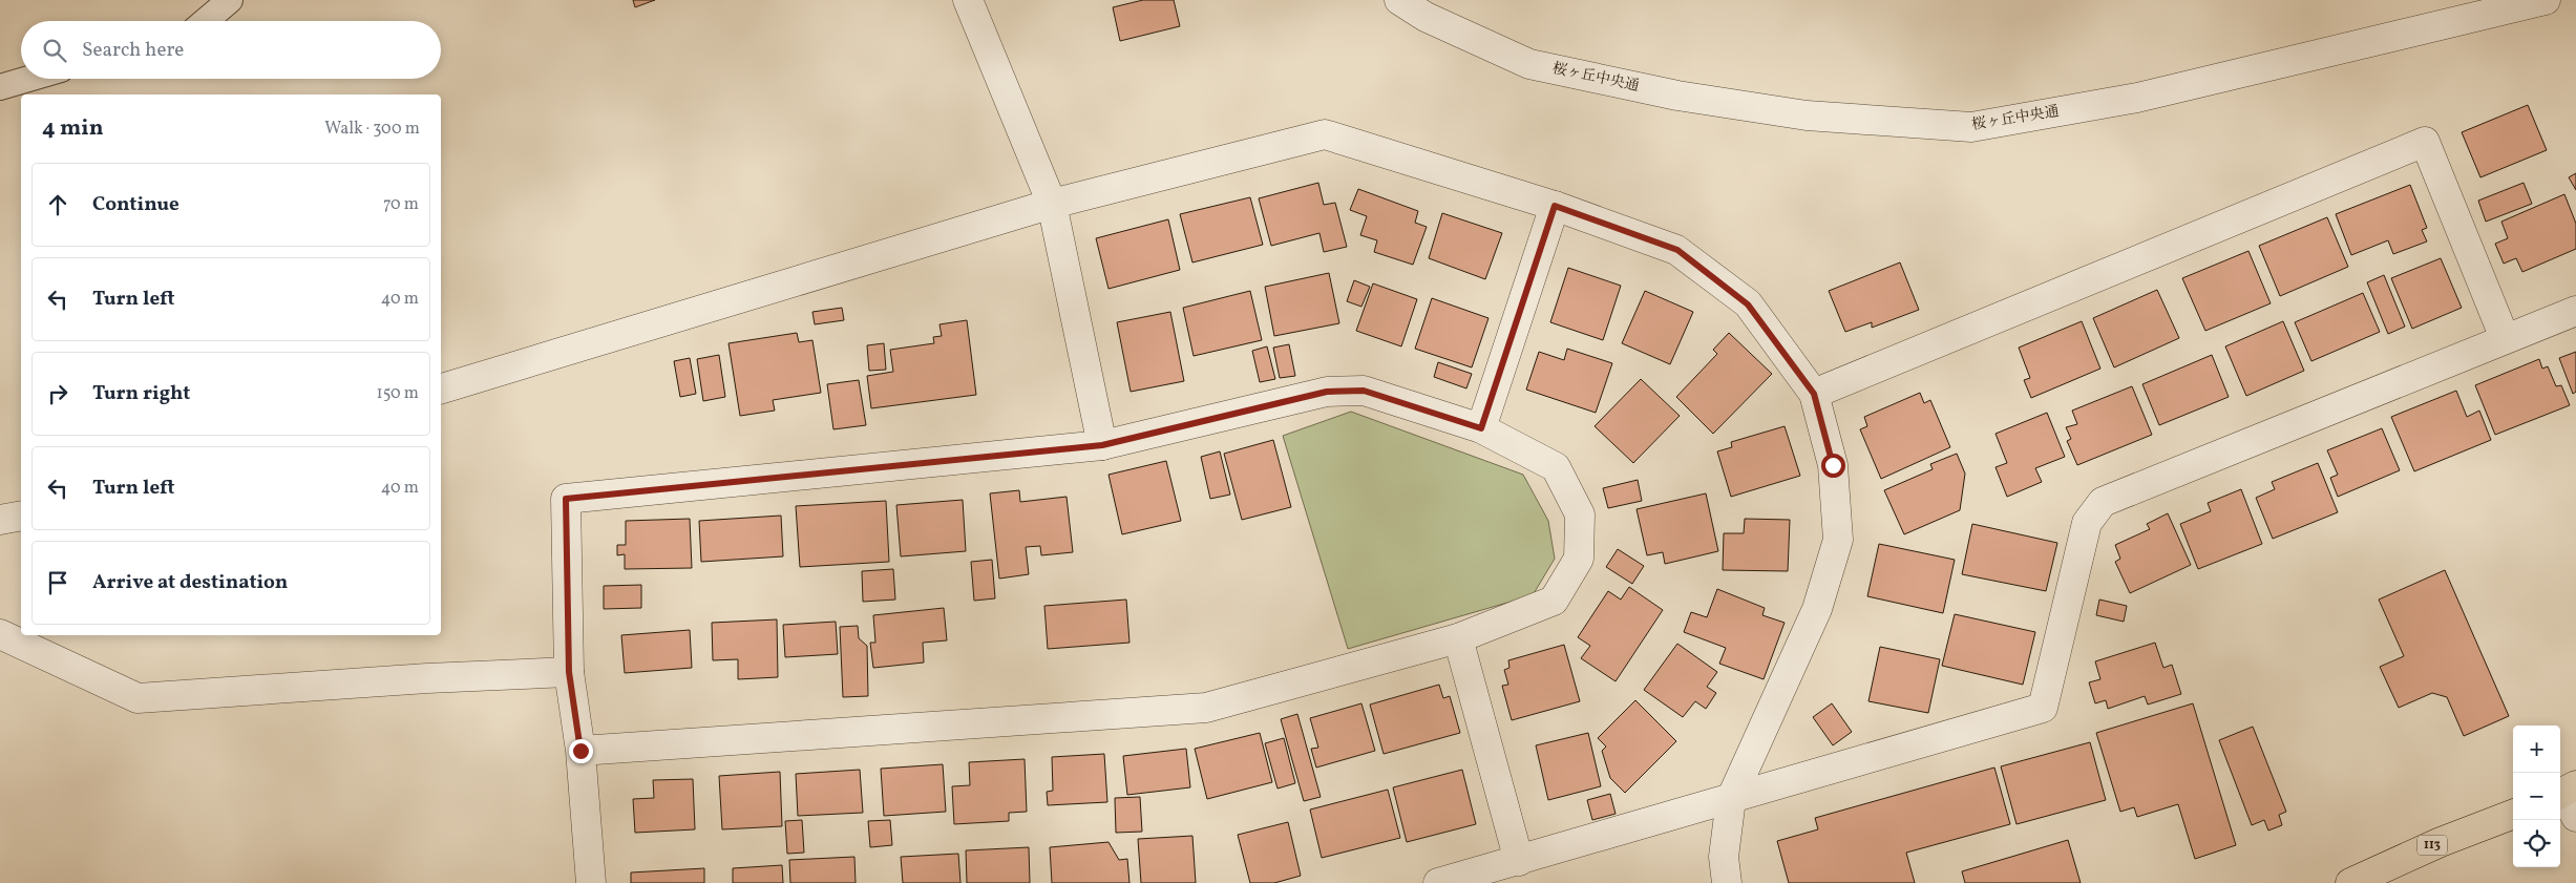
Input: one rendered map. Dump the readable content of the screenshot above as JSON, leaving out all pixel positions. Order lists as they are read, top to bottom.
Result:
{
  "streets": {
    "main road": ["113"],
    "street": ["桜ヶ丘中央通"]
  },
  "page": {
    "search": "Search here",
    "heading": ["4 min", "Walk · 300 m"],
    "list": [
      ["Continue", "70 m"],
      ["Turn left", "40 m"],
      ["Turn right", "150 m"],
      ["Turn left", "40 m"],
      "Arrive at destination"
    ],
    "map_buttons": ["+", "−"]
  }
}
